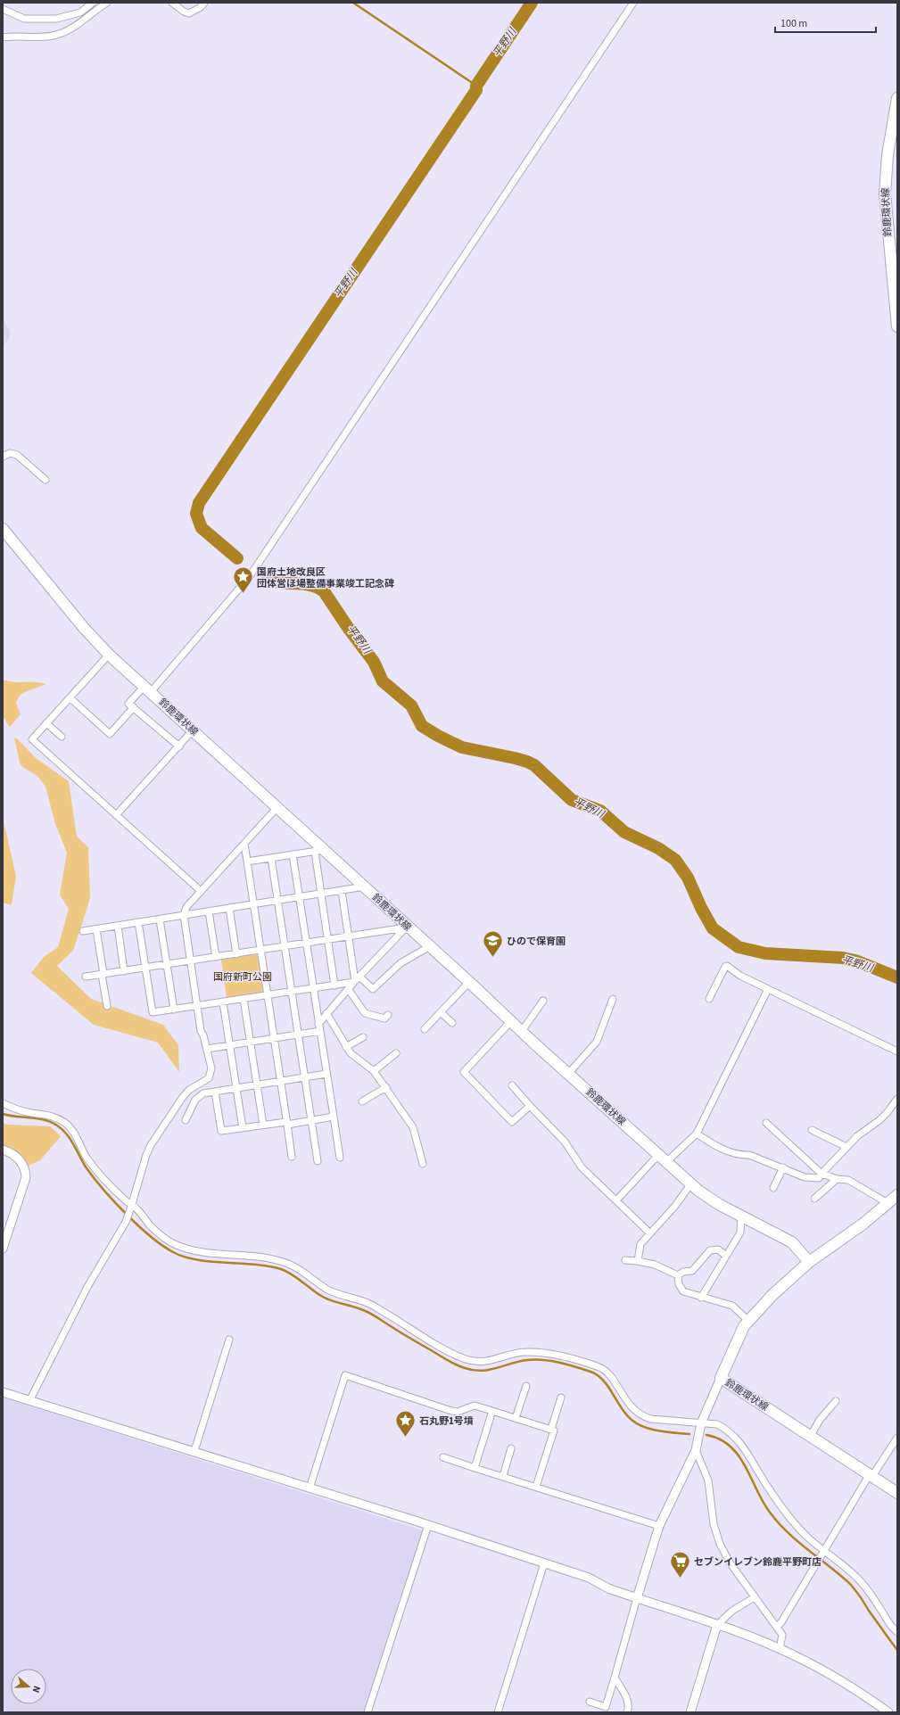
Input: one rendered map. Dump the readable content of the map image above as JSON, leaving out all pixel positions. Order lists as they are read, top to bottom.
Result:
{
  "streets": {
    "main road": ["鈴鹿環状線"]
  },
  "water": ["平野川"],
  "parks": ["国府新町公園"],
  "places": {
    "place": ["国府土地改良区 団体営ほ場整備事業竣工記念碑", "石丸野1号墳"],
    "school or university": ["ひので保育園"],
    "supermarket": ["セブンイレブン鈴鹿平野町店"]
  },
  "scale_bar": "100 m",
  "north": "right"
}
